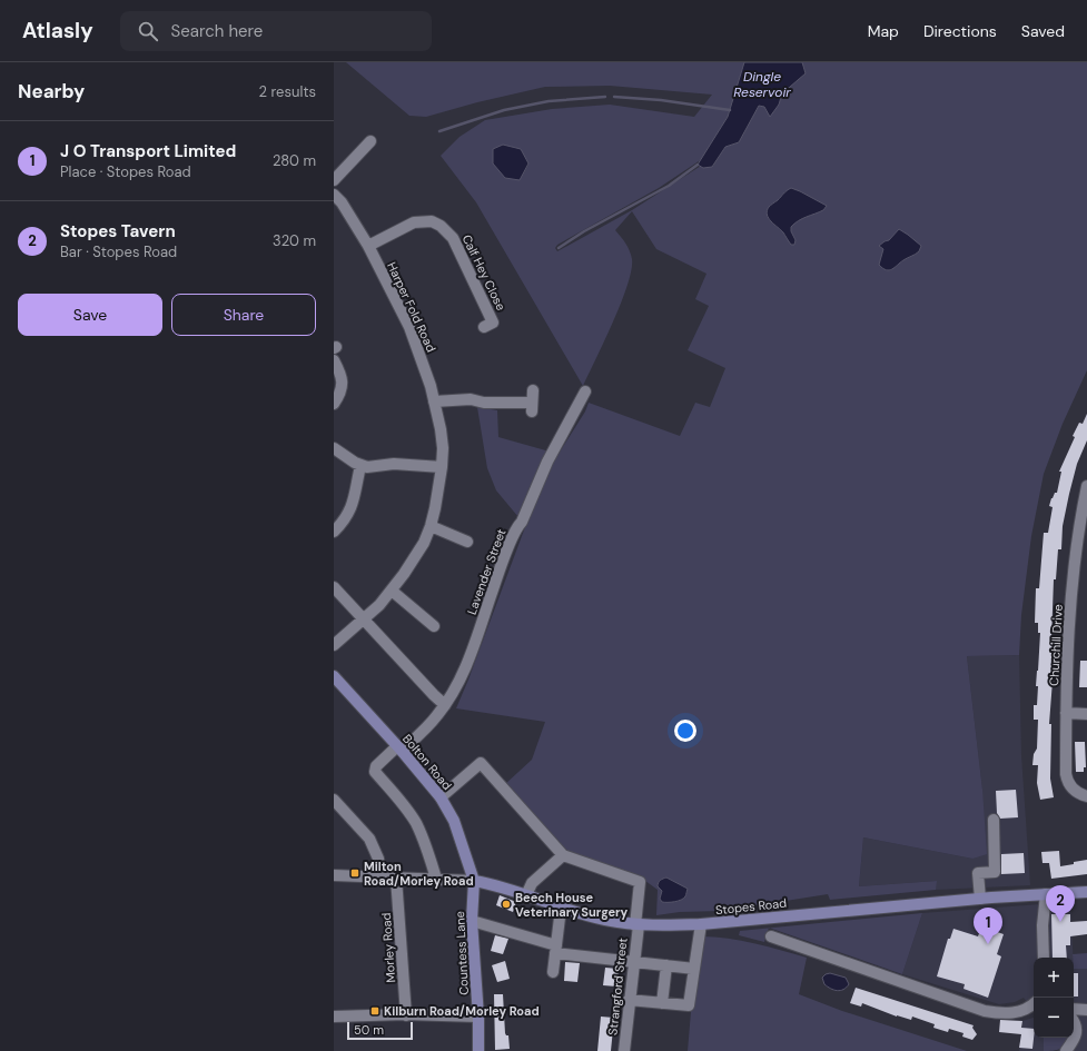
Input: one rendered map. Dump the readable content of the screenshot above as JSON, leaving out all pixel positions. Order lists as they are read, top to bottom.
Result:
{
  "streets": {
    "main road": ["Bolton Road", "Stopes Road", "Countess Lane"],
    "street": [
      "Calf Hey Close",
      "Harper Fold Road",
      "Lavender Street",
      "Churchill Drive",
      "Morley Road",
      "Strangford Street"
    ]
  },
  "crossings": [
    ["Calf Hey Close", "Harper Fold Road"],
    ["Lavender Street", "Bolton Road"],
    ["Bolton Road", "Stopes Road"],
    ["Bolton Road", "Countess Lane"],
    ["Stopes Road", "Countess Lane"],
    ["Stopes Road", "Strangford Street"]
  ],
  "water": ["Dingle Reservoir"],
  "places": {
    "transit": ["Milton Road/Morley Road", "Kilburn Road/Morley Road"],
    "other": ["Beech House Veterinary Surgery"]
  },
  "scale_bar": "50 m",
  "page": {
    "header": "Atlasly",
    "search": "Search here",
    "nav": ["Map", "Directions", "Saved"],
    "heading": ["Nearby", "2 results"],
    "list": [
      {
        "mark": "1",
        "name": "J O Transport Limited",
        "note": "Place · Stopes Road",
        "value": "280 m"
      },
      {
        "mark": "2",
        "name": "Stopes Tavern",
        "note": "Bar · Stopes Road",
        "value": "320 m"
      }
    ],
    "buttons": ["Save", "Share"],
    "pins": ["2", "1"],
    "map_buttons": ["+", "−"],
    "scale": "50 m"
  }
}
